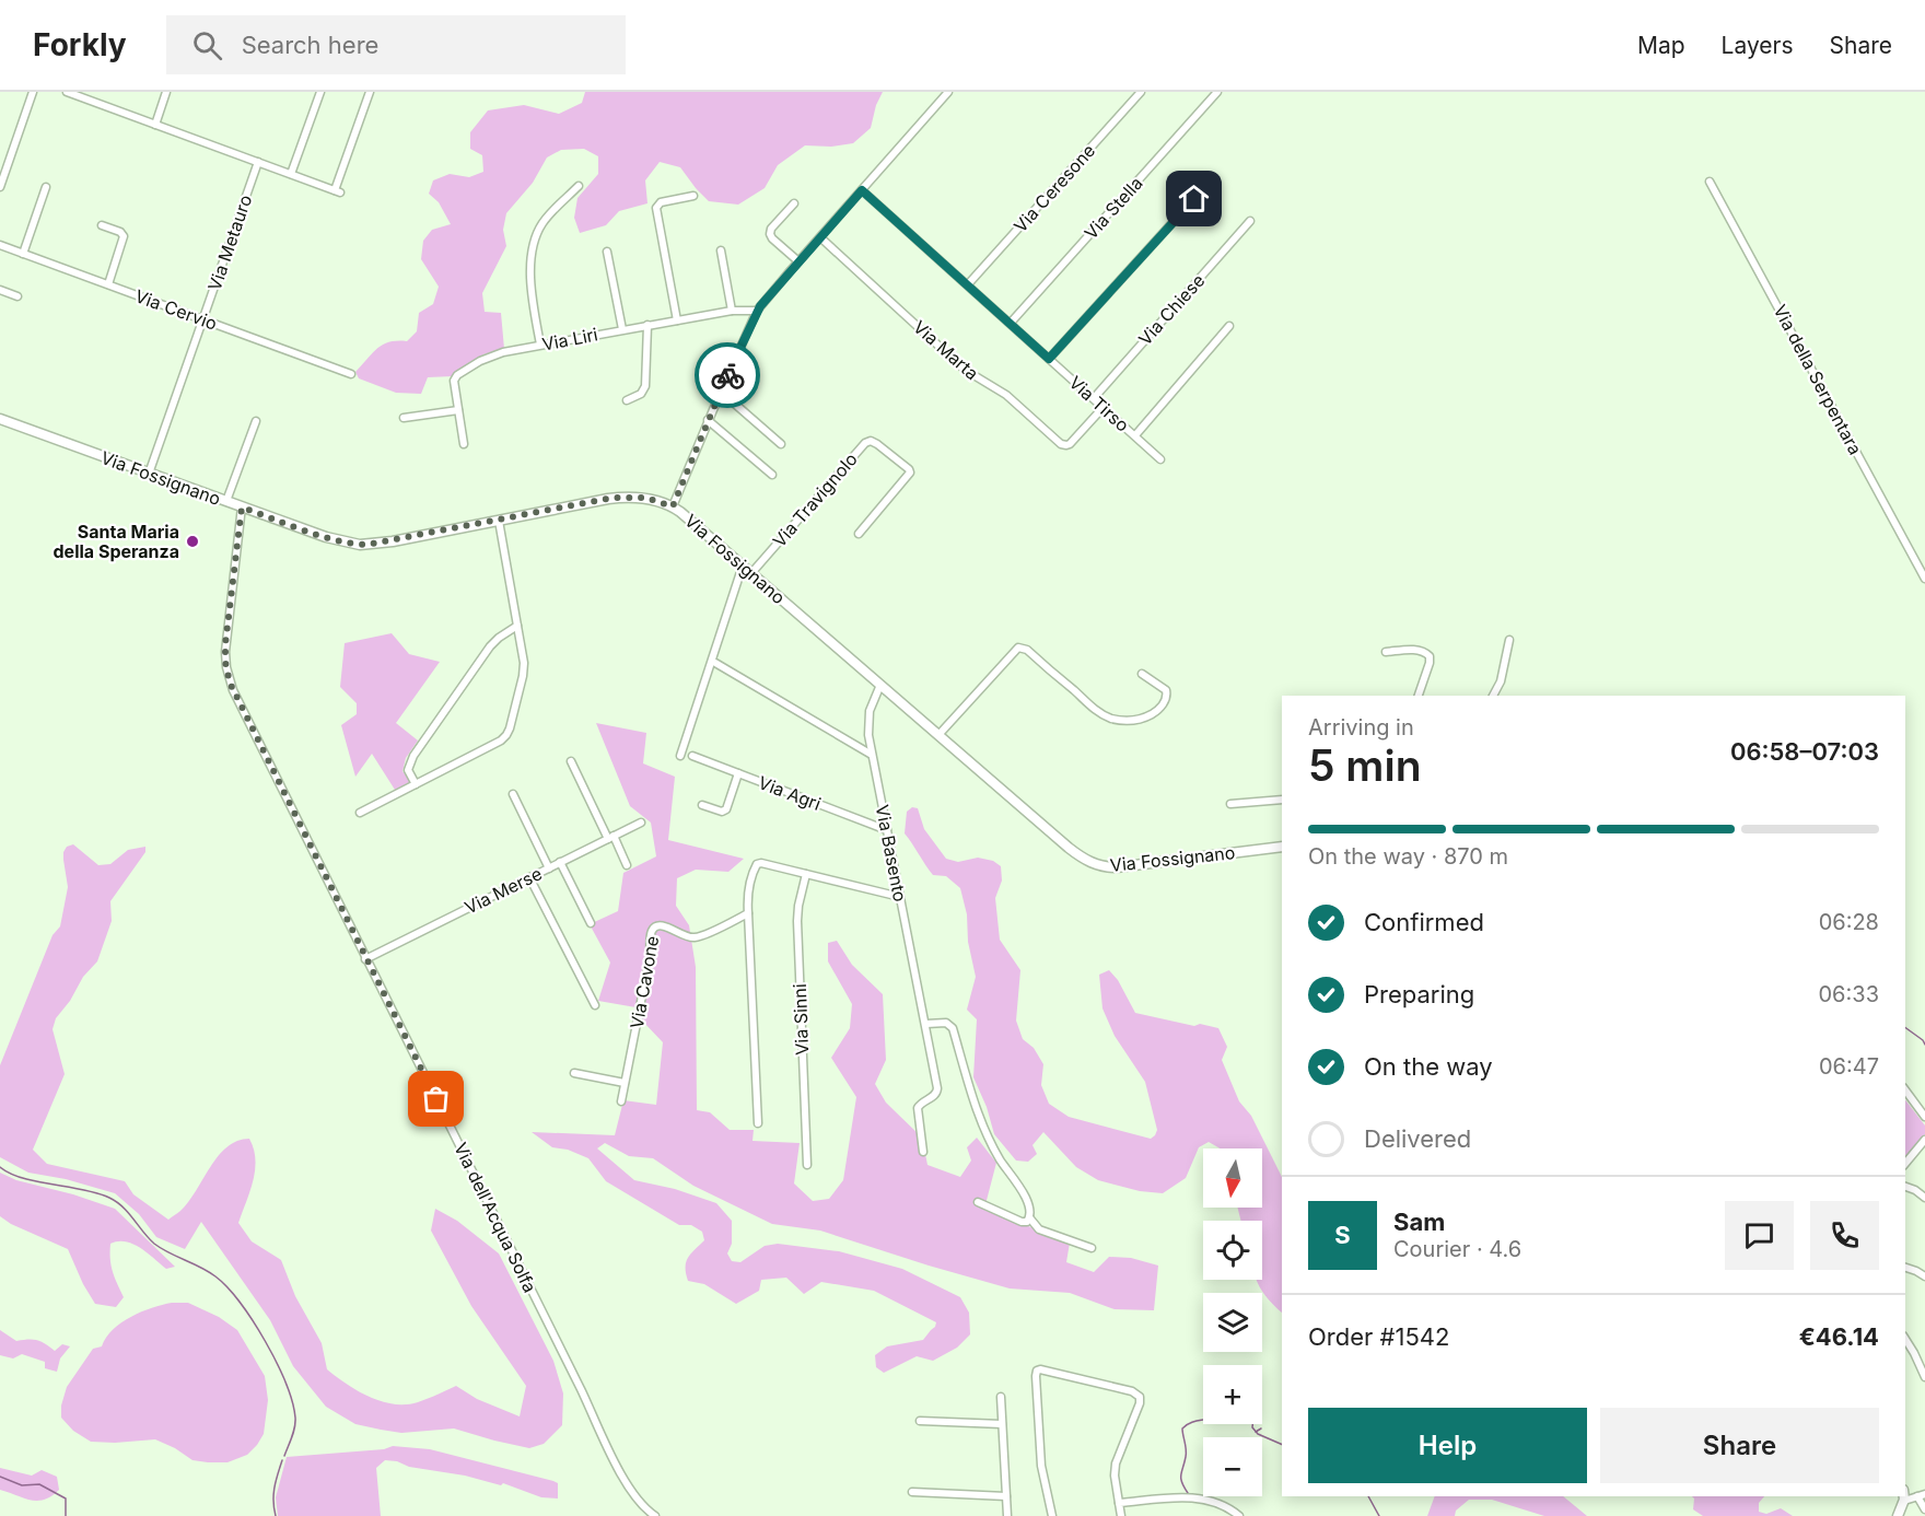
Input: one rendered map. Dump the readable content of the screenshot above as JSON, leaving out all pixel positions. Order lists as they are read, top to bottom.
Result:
{
  "streets": {
    "street": [
      "Via Ceresone",
      "Via Stella",
      "Via Metauro",
      "Via Cervio",
      "Via Chiese",
      "Via Liri",
      "Via Marta",
      "Via della Serpentara",
      "Via Tirso",
      "Via Fossignano",
      "Via Travignolo",
      "Via Agri",
      "Via Basento",
      "Via Merse",
      "Via Cavone",
      "Via Sinni",
      "Via dell'Acqua Solfa"
    ]
  },
  "crossings": [
    ["Via Ceresone", "Via Tirso"],
    ["Via Stella", "Via Tirso"],
    ["Via Metauro", "Via Cervio"],
    ["Via Metauro", "Via Fossignano"],
    ["Via Chiese", "Via Tirso"],
    ["Via Marta", "Via Tirso"],
    ["Via Fossignano", "Via Travignolo"],
    ["Via Fossignano", "Via Basento"],
    ["Via Fossignano", "Via dell'Acqua Solfa"],
    ["Via Agri", "Via Basento"],
    ["Via Merse", "Via dell'Acqua Solfa"]
  ],
  "places": ["Santa Maria della Speranza"],
  "north": "bottom",
  "page": {
    "header": "Forkly",
    "search": "Search here",
    "nav": ["Map", "Layers", "Share"],
    "heading": ["5 min", "Arriving in", "06:58–07:03"],
    "panel": [
      "Sam",
      "Courier · 4.6",
      "Order #1542",
      "€46.14"
    ],
    "bar": "On the way · 870 m",
    "list": [
      ["Confirmed", "06:28"],
      ["Preparing", "06:33"],
      ["On the way", "06:47"],
      "Delivered"
    ],
    "map_buttons": ["+", "−"],
    "round": "S",
    "buttons": ["Help", "Share"]
  }
}
